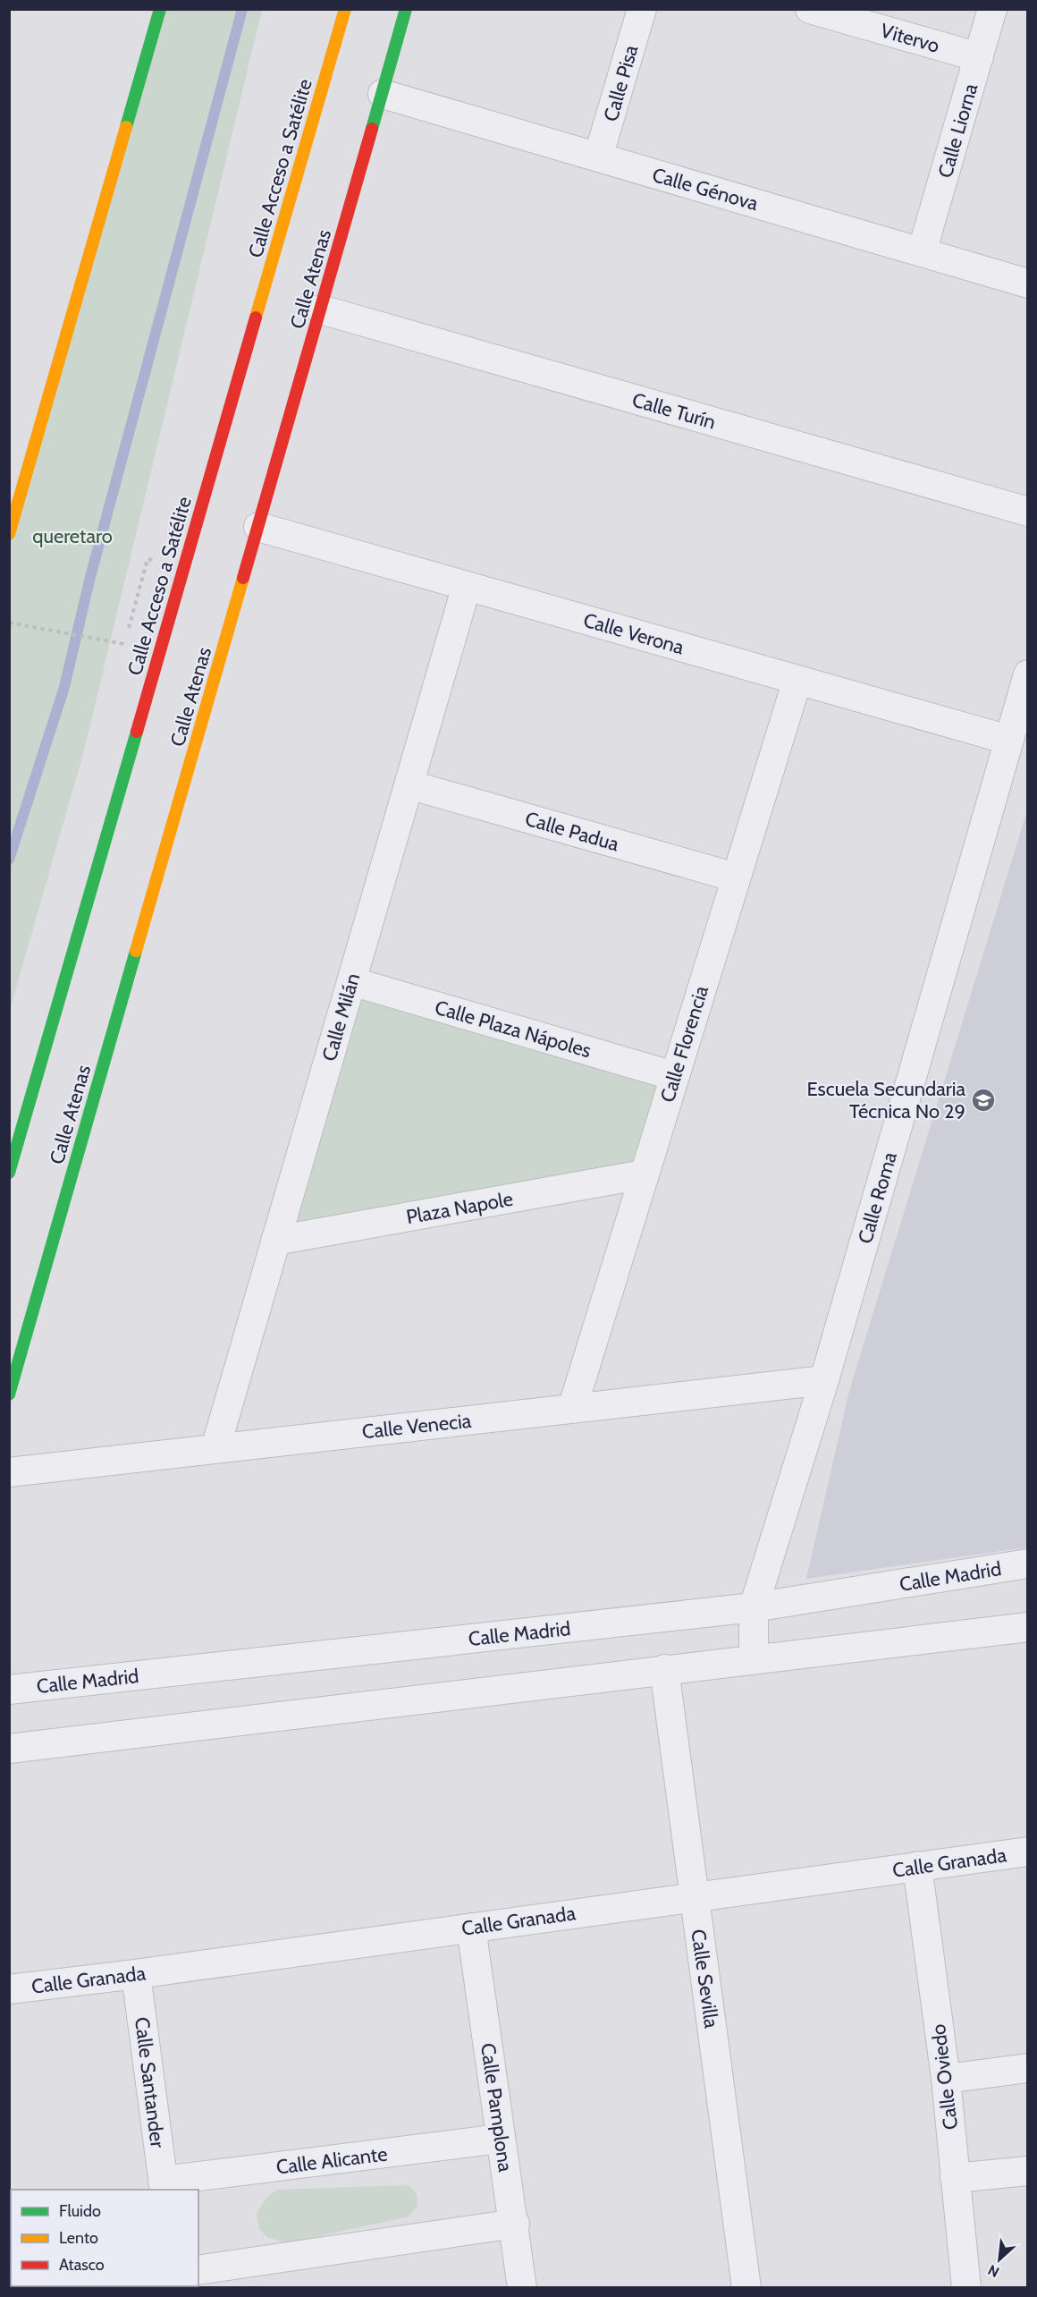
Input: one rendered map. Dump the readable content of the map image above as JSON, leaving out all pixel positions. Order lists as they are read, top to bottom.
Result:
{
  "streets": {
    "main road": ["Calle Acceso a Satélite", "Calle Atenas"],
    "street": [
      "Vitervo",
      "Calle Pisa",
      "Calle Liorna",
      "Calle Génova",
      "Calle Turín",
      "Calle Verona",
      "Calle Padua",
      "Calle Milán",
      "Calle Plaza Nápoles",
      "Calle Florencia",
      "Calle Roma",
      "Plaza Napole",
      "Calle Venecia",
      "Calle Madrid",
      "Calle Granada",
      "Calle Sevilla",
      "Calle Oviedo",
      "Calle Santander",
      "Calle Pamplona",
      "Calle Alicante"
    ]
  },
  "crossings": [
    ["Vitervo", "Calle Liorna"],
    ["Calle Pisa", "Calle Génova"],
    ["Calle Liorna", "Calle Génova"],
    ["Calle Génova", "Calle Atenas"],
    ["Calle Atenas", "Calle Turín"],
    ["Calle Atenas", "Calle Verona"],
    ["Calle Verona", "Calle Milán"],
    ["Calle Verona", "Calle Florencia"],
    ["Calle Verona", "Calle Roma"],
    ["Calle Padua", "Calle Milán"],
    ["Calle Padua", "Calle Florencia"],
    ["Calle Milán", "Calle Plaza Nápoles"],
    ["Calle Milán", "Plaza Napole"],
    ["Calle Milán", "Calle Venecia"],
    ["Calle Plaza Nápoles", "Calle Florencia"],
    ["Calle Florencia", "Plaza Napole"],
    ["Calle Florencia", "Calle Venecia"],
    ["Calle Roma", "Calle Venecia"],
    ["Calle Roma", "Calle Madrid"],
    ["Calle Granada", "Calle Sevilla"],
    ["Calle Granada", "Calle Oviedo"],
    ["Calle Granada", "Calle Santander"],
    ["Calle Granada", "Calle Pamplona"],
    ["Calle Santander", "Calle Alicante"],
    ["Calle Pamplona", "Calle Alicante"]
  ],
  "parks": ["queretaro"],
  "places": {
    "school or university": ["Escuela Secundaria Técnica No 29"]
  },
  "legend": ["Fluido", "Lento", "Atasco"],
  "north": "bottom left"
}
